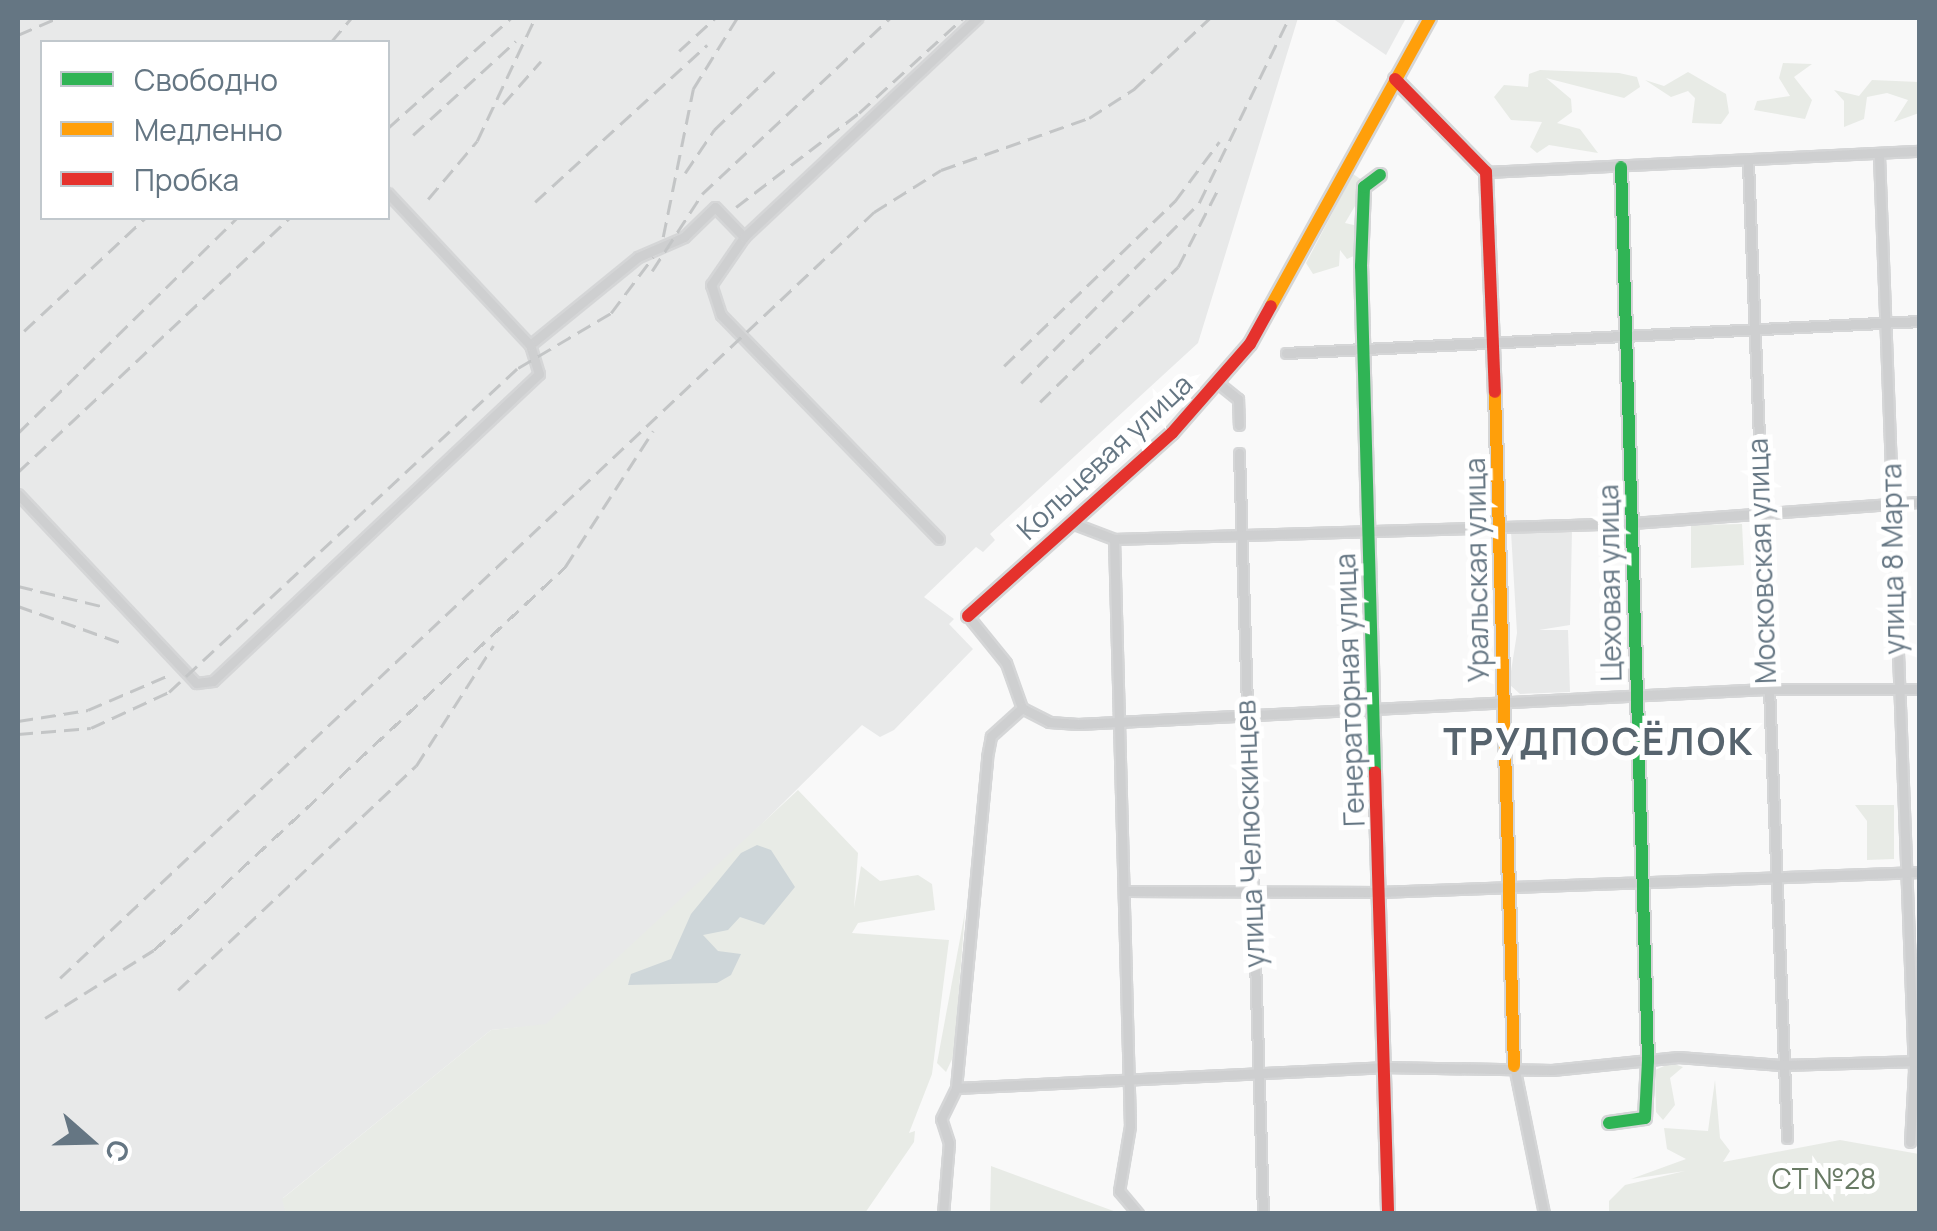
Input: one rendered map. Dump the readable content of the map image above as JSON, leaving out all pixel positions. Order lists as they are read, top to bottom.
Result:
{
  "streets": {
    "street": [
      "Кольцевая улица",
      "улица 8 Марта",
      "Московская улица",
      "Уральская улица",
      "Цеховая улица",
      "Генераторная улица",
      "улица Челюскинцев"
    ]
  },
  "districts": ["ТРУДПОСЁЛОК"],
  "parks": ["СТ №28"],
  "legend": ["Свободно", "Медленно", "Пробка"],
  "north": "right"
}
